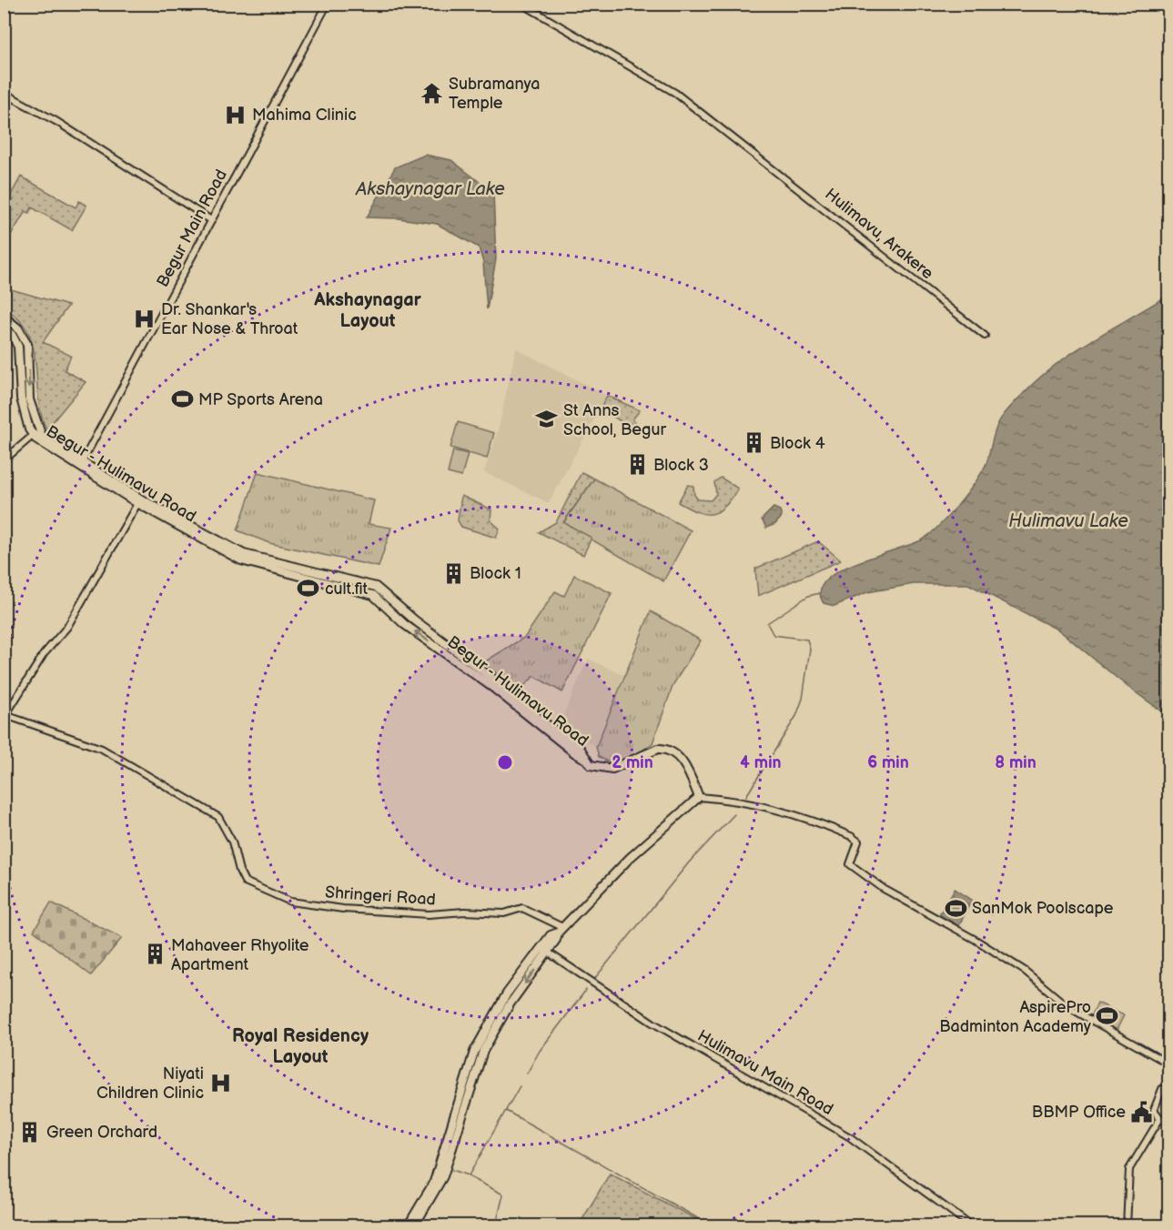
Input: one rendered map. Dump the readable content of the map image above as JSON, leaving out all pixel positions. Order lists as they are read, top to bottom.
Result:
{
  "streets": {
    "main road": ["Begur - Hulimavu Road"],
    "street": [
      "Begur Main Road",
      "Hulimavu, Arakere",
      "Shringeri Road",
      "Hulimavu Main Road"
    ]
  },
  "crossings": [
    ["Begur Main Road", "Begur - Hulimavu Road"]
  ],
  "districts": ["Akshaynagar Layout", "Royal Residency Layout"],
  "water": ["Akshaynagar Lake", "Hulimavu Lake"],
  "places": {
    "temple": ["Subramanya Temple"],
    "hospital": ["Mahima Clinic", "Dr. Shankar's Ear Nose & Throat", "Niyati Children Clinic"],
    "sports": [
      "MP Sports Arena",
      "cult.fit",
      "SanMok Poolscape",
      "AspirePro Badminton Academy"
    ],
    "school or university": ["St Anns School, Begur"],
    "building": [
      "Block 4",
      "Block 3",
      "Block 1",
      "Mahaveer Rhyolite Apartment",
      "Green Orchard"
    ],
    "public building": ["BBMP Office"]
  },
  "rings": [
    "2 min",
    "4 min",
    "6 min",
    "8 min"
  ]
}
